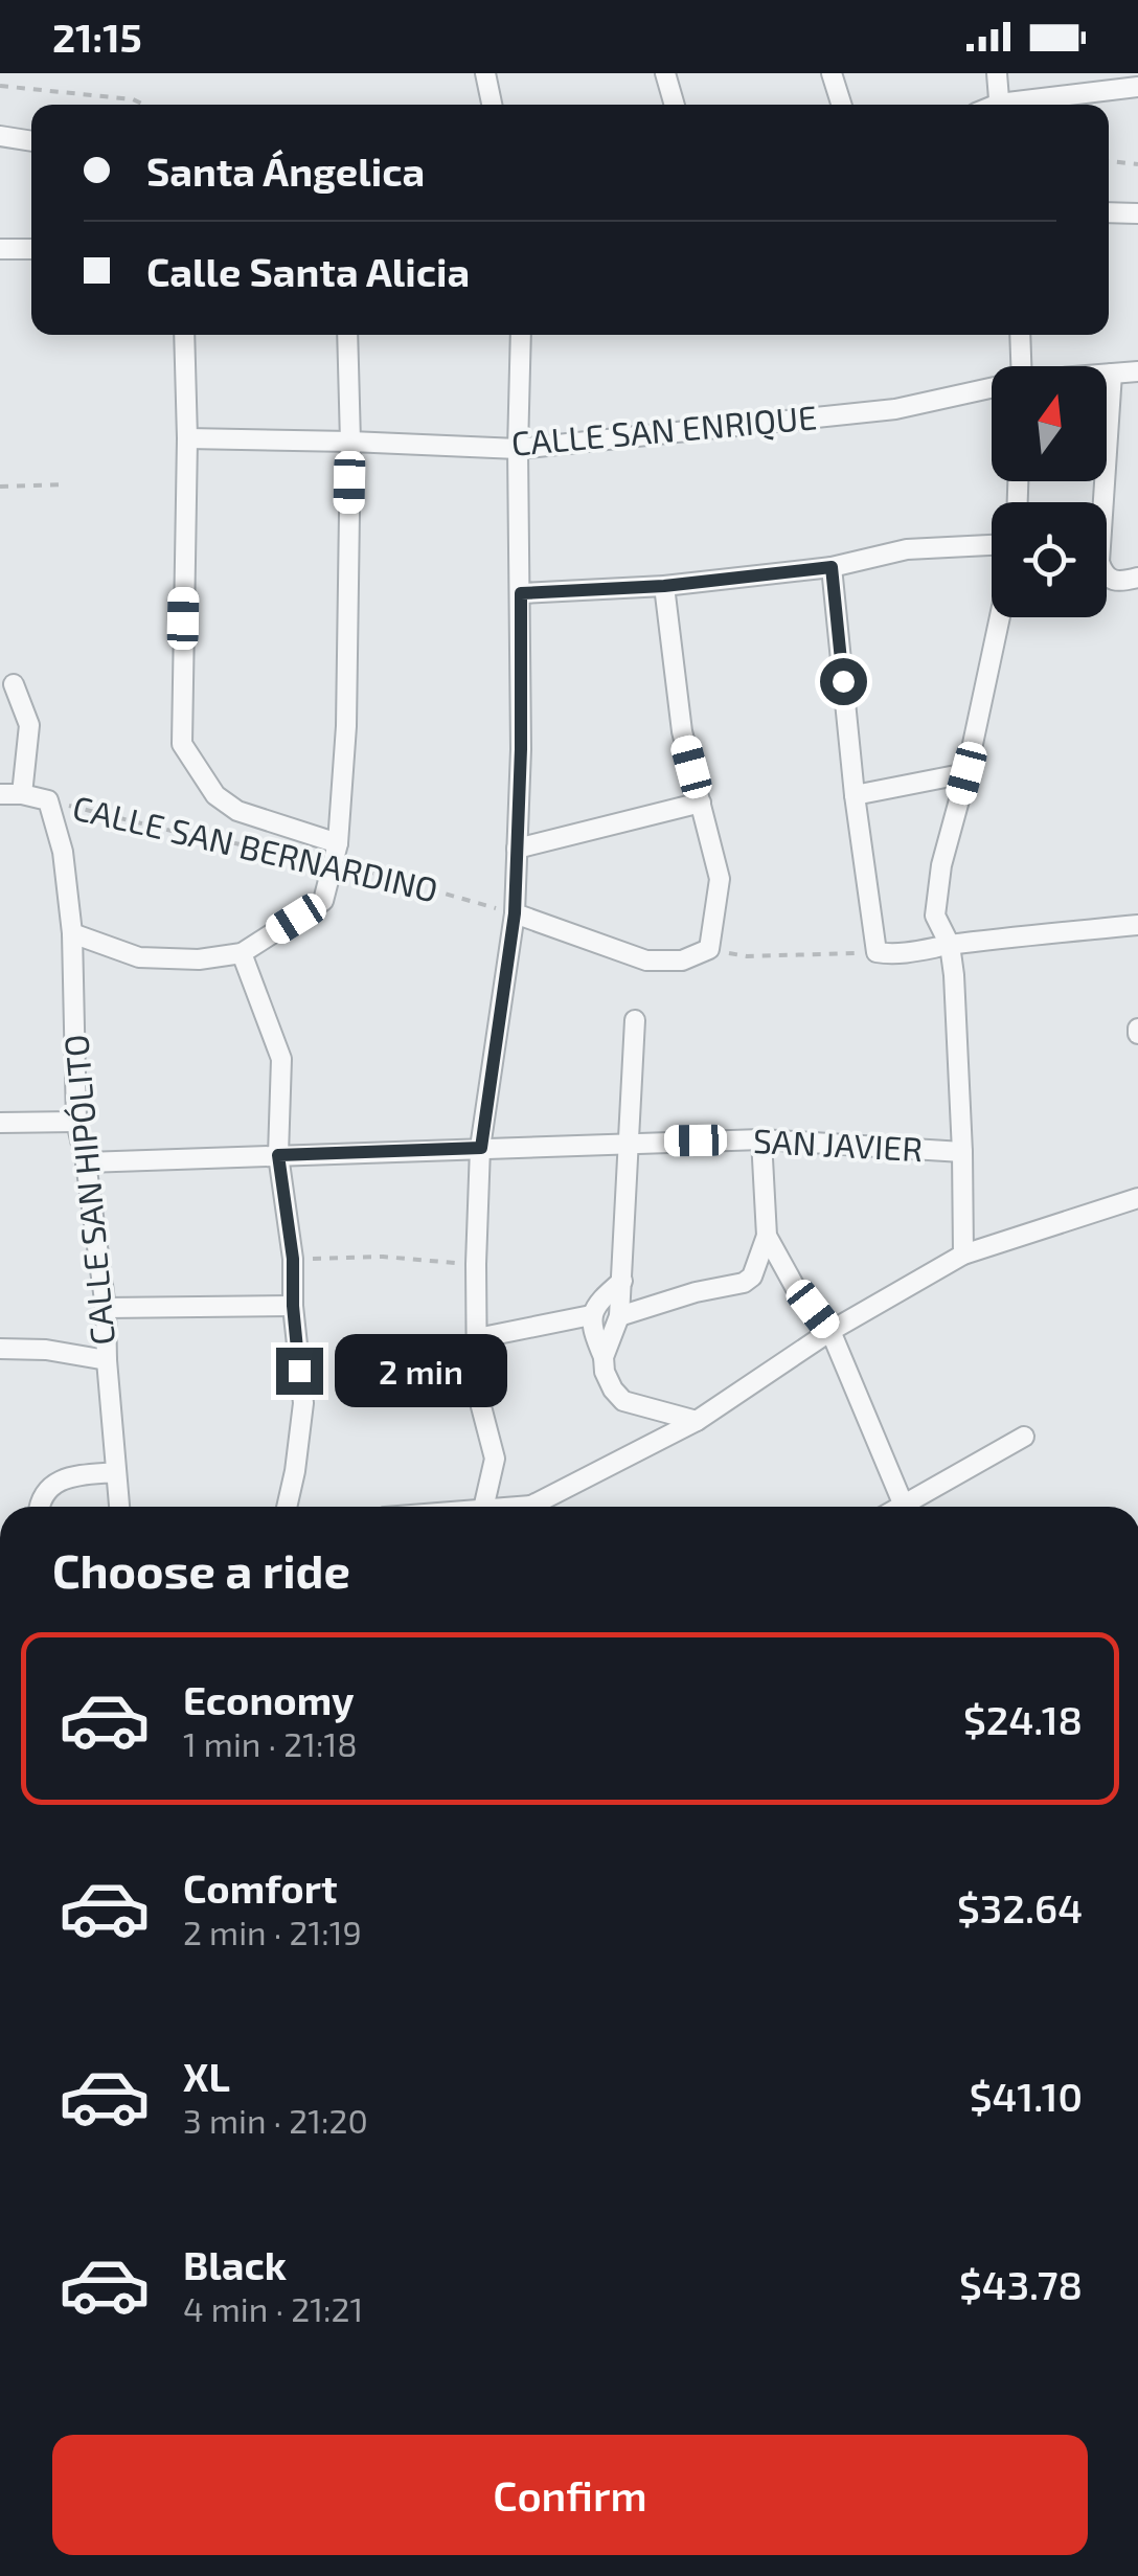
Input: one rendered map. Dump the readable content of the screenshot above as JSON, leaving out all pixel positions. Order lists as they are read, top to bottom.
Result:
{
  "streets": {
    "street": ["CALLE SAN ENRIQUE", "SAN JAVIER", "CALLE SAN HIPÓLITO"],
    "path": ["CALLE SAN BERNARDINO"]
  },
  "crossings": [
    ["CALLE SAN BERNARDINO", "CALLE SAN HIPÓLITO"],
    ["SAN JAVIER", "CALLE SAN HIPÓLITO"]
  ],
  "north": "top",
  "page": {
    "status": "21:15",
    "banner": ["Santa Ángelica", "Calle Santa Alicia"],
    "bubble": "2 min",
    "heading": "Choose a ride",
    "list": [
      {
        "name": "Economy",
        "note": "1 min · 21:18",
        "value": "$24.18"
      },
      {
        "name": "Comfort",
        "note": "2 min · 21:19",
        "value": "$32.64"
      },
      {
        "name": "XL",
        "note": "3 min · 21:20",
        "value": "$41.10"
      },
      {
        "name": "Black",
        "note": "4 min · 21:21",
        "value": "$43.78"
      }
    ],
    "buttons": "Confirm"
  }
}
